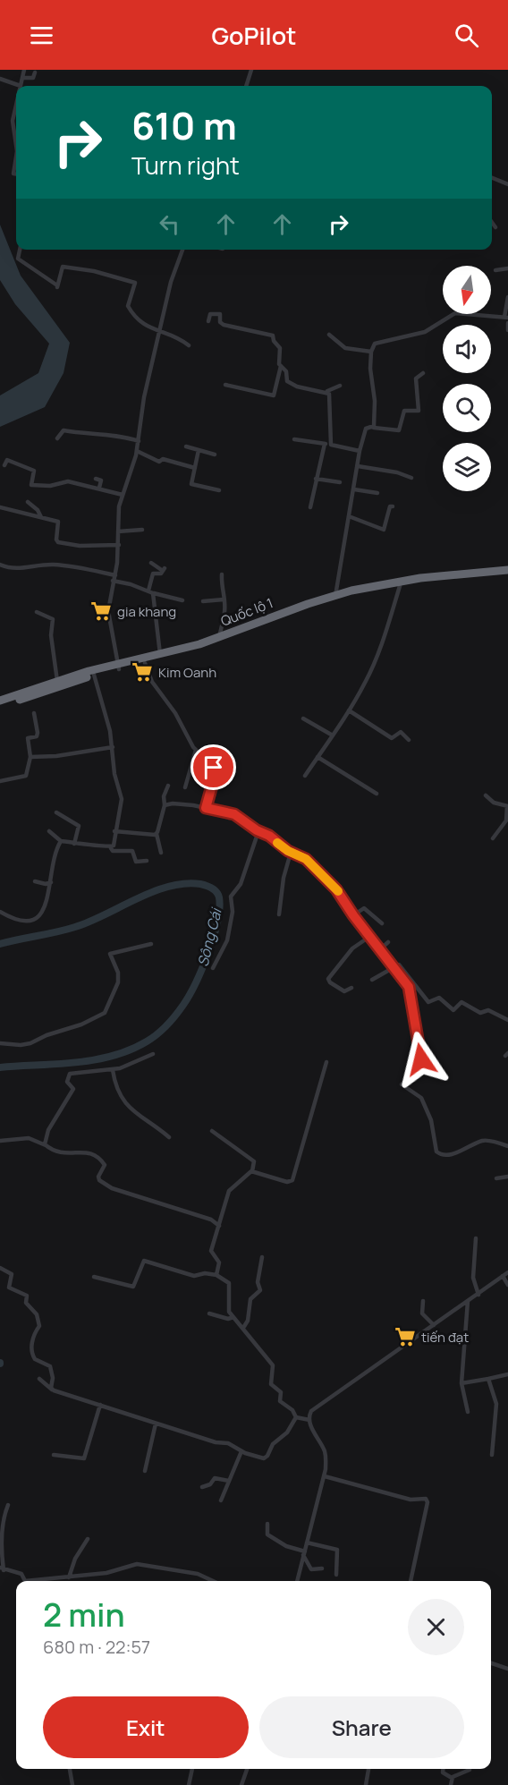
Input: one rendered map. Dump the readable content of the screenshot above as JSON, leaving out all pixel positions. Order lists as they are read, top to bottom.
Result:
{
  "streets": {
    "highway": ["Quốc lộ 1"]
  },
  "water": ["Sông Cái"],
  "places": {
    "supermarket": ["gia khang", "Kim Oanh", "tiến đạt"]
  },
  "north": "bottom",
  "page": {
    "header": "GoPilot",
    "turn": ["610 m", "Turn right"],
    "heading": ["2 min", "680 m · 22:57"],
    "buttons": ["Exit", "Share"]
  }
}
